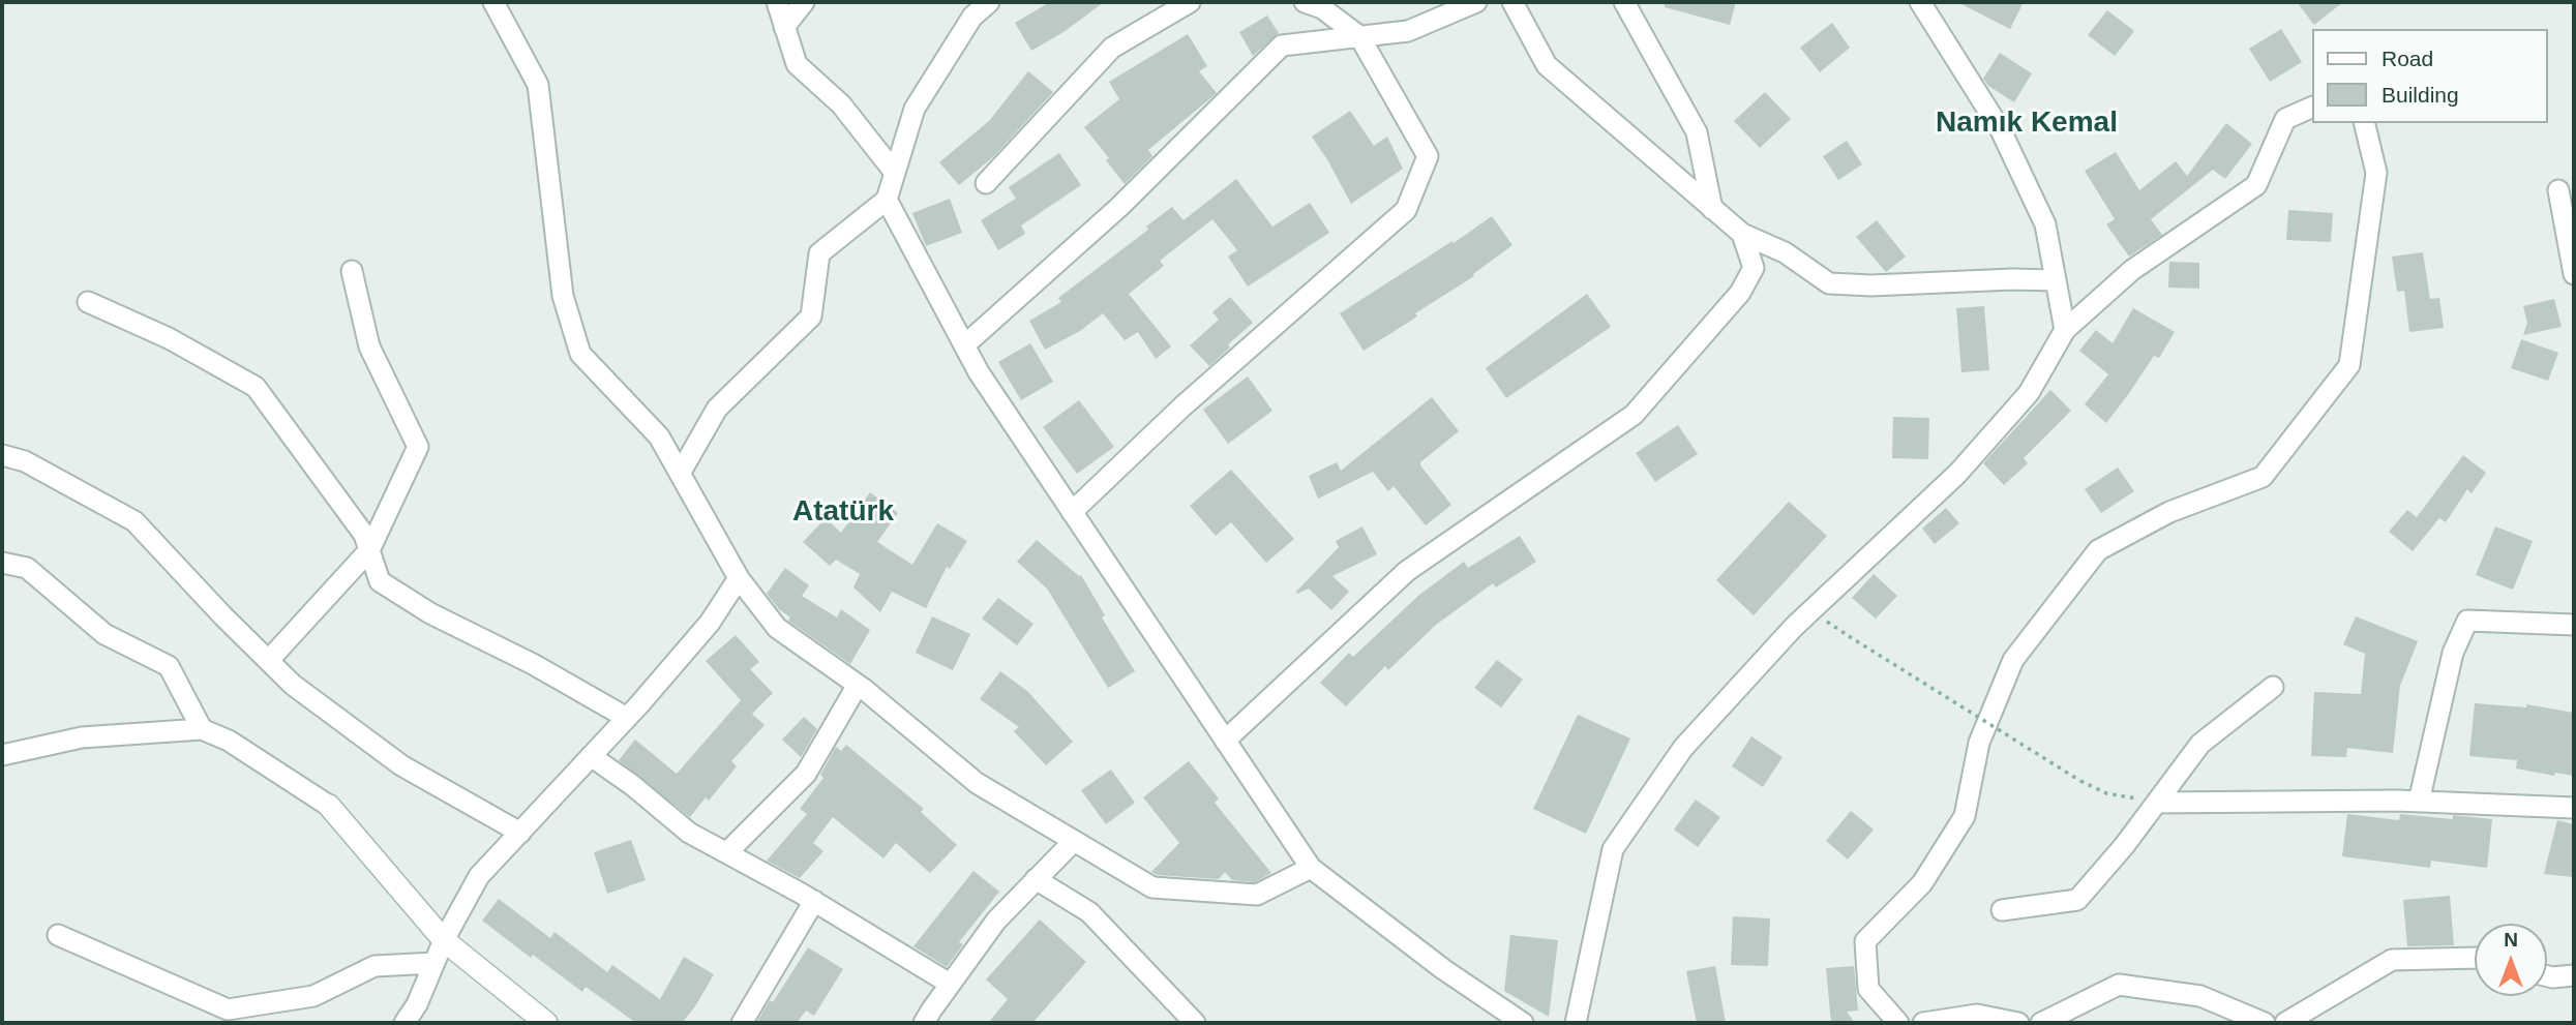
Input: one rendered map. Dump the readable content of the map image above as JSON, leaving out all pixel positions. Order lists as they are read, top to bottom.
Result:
{
  "districts": ["Namık Kemal", "Atatürk"],
  "legend": ["Road", "Building"],
  "north": "top"
}
